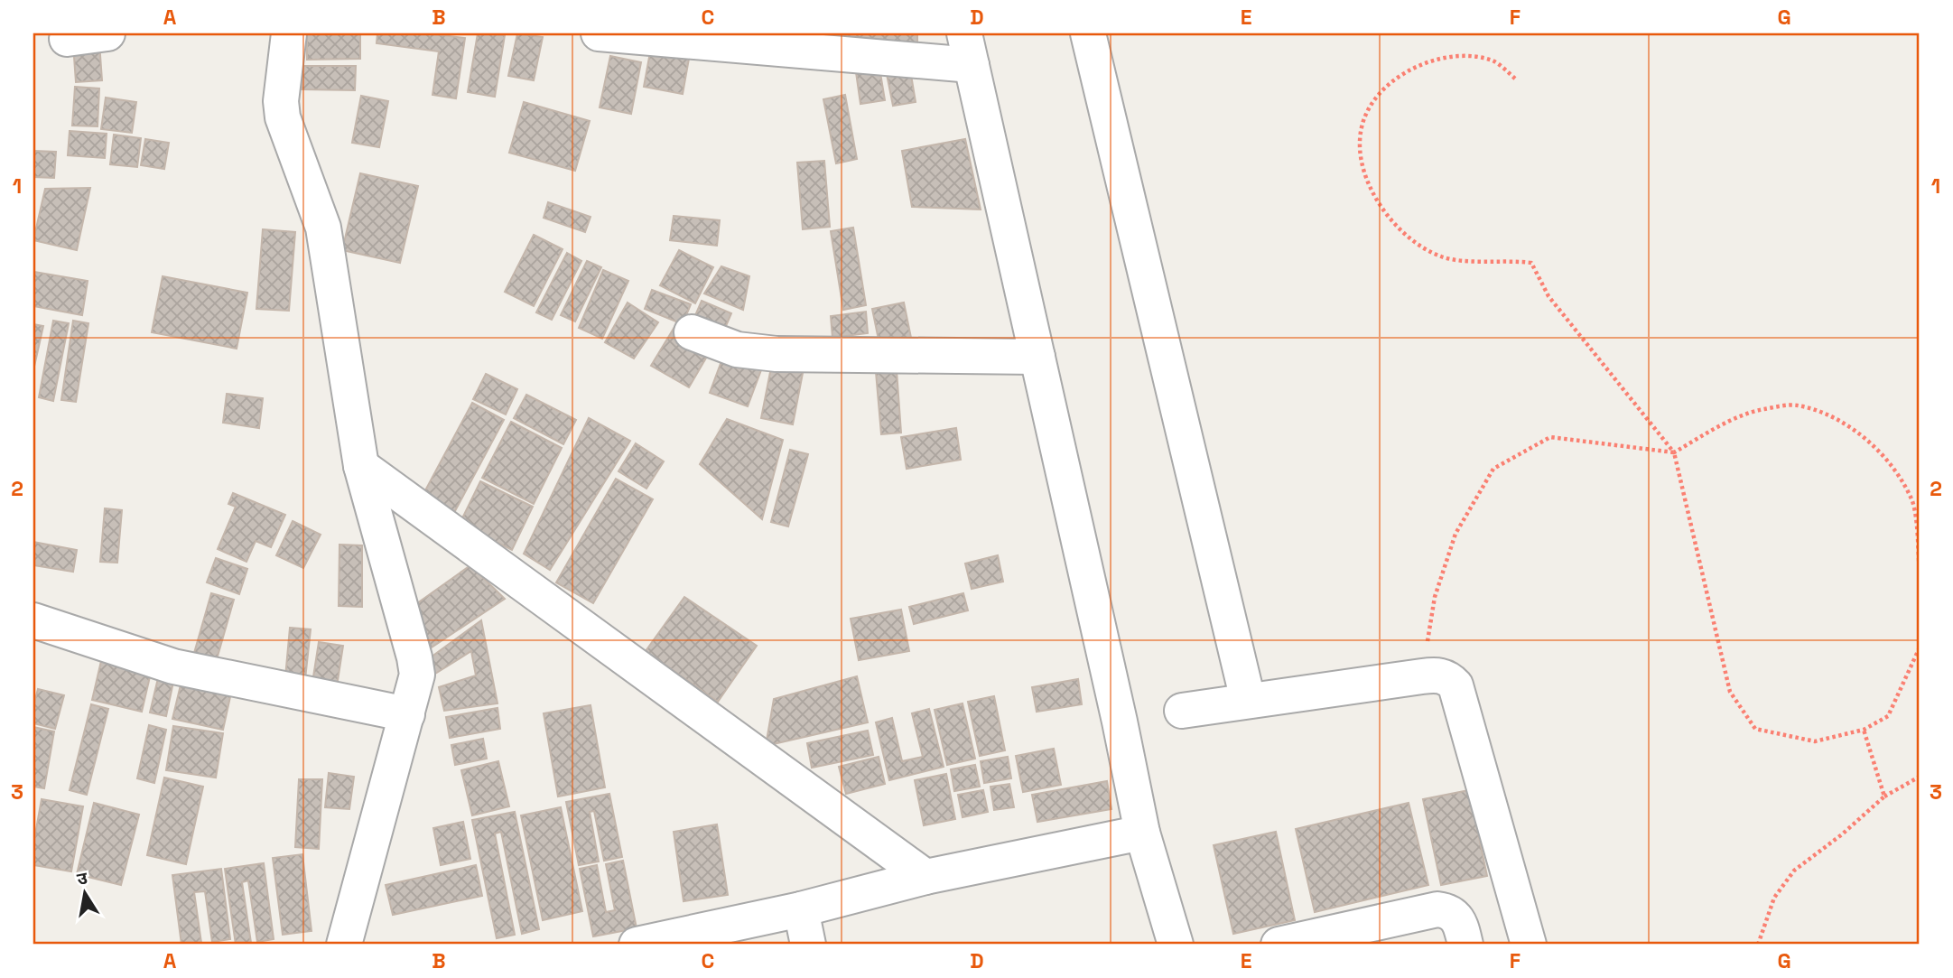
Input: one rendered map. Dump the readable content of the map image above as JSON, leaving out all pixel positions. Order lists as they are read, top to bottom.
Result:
{
  "north": "top",
  "grid": {
    "columns": [
      "A",
      "B",
      "C",
      "D",
      "E",
      "F",
      "G"
    ],
    "rows": ["1", "2", "3"]
  }
}
